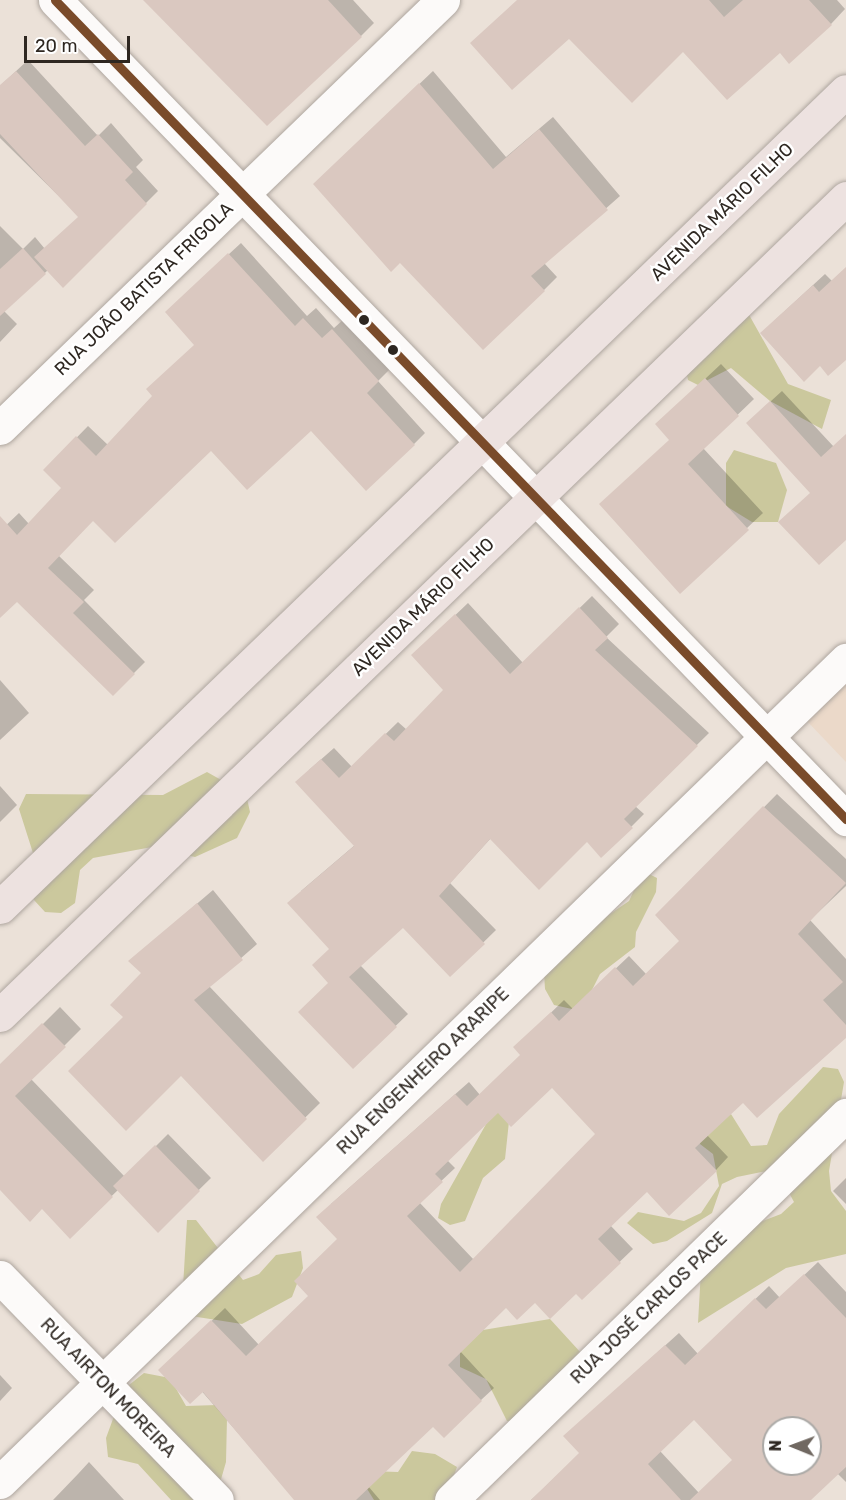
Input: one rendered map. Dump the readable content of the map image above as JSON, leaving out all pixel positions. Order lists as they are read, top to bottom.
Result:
{
  "streets": {
    "main road": ["AVENIDA MÁRIO FILHO"],
    "street": [
      "RUA JOÃO BATISTA FRIGOLA",
      "RUA ENGENHEIRO ARARIPE",
      "RUA JOSÉ CARLOS PACE",
      "RUA AIRTON MOREIRA"
    ]
  },
  "crossings": [
    ["RUA ENGENHEIRO ARARIPE", "RUA AIRTON MOREIRA"]
  ],
  "scale_bar": "20 m",
  "north": "left"
}
